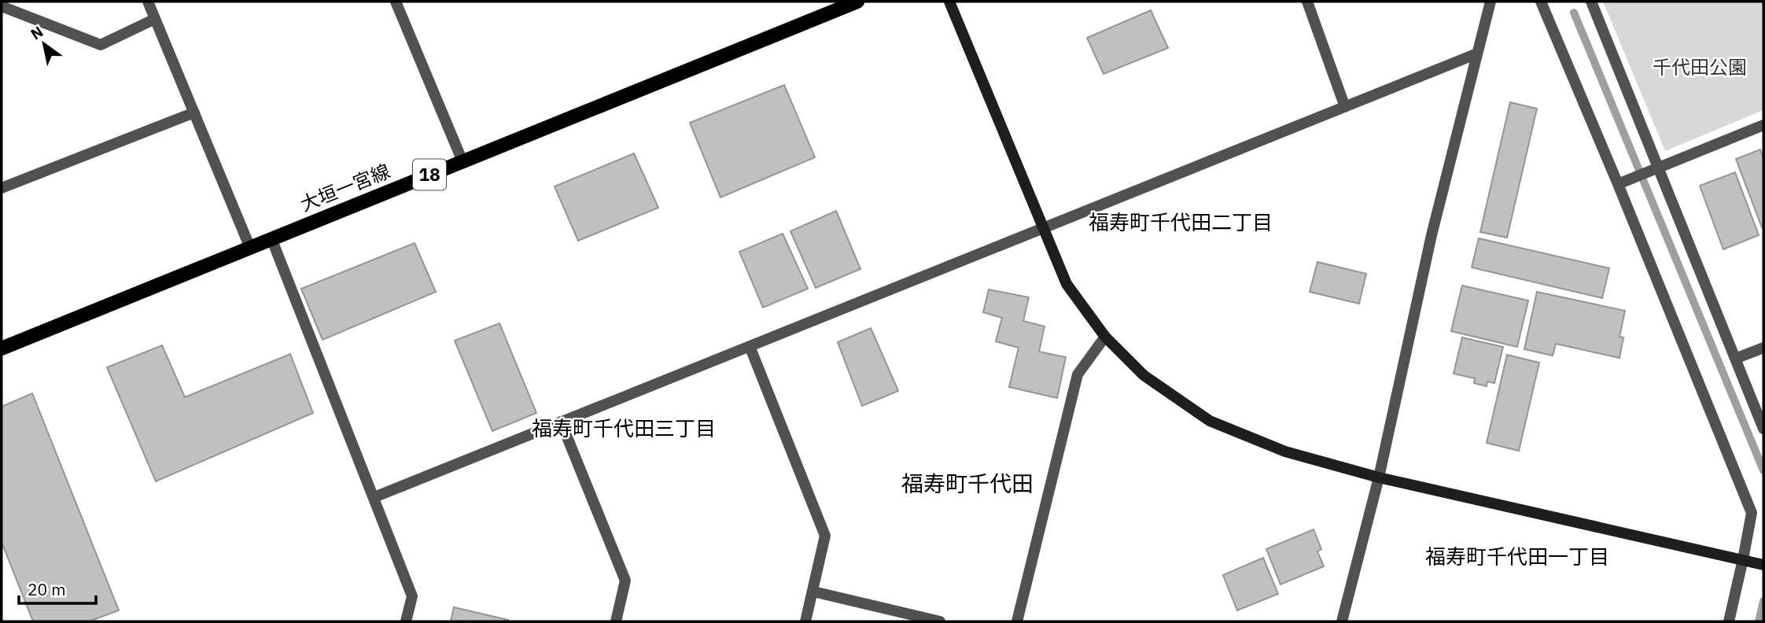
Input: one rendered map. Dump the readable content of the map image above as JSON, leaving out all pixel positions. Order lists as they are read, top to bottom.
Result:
{
  "streets": {
    "main road": ["18", "大垣一宮線"]
  },
  "districts": [
    "福寿町千代田二丁目",
    "福寿町千代田三丁目",
    "福寿町千代田",
    "福寿町千代田一丁目"
  ],
  "parks": ["千代田公園"],
  "scale_bar": "20 m",
  "north": "top left"
}
